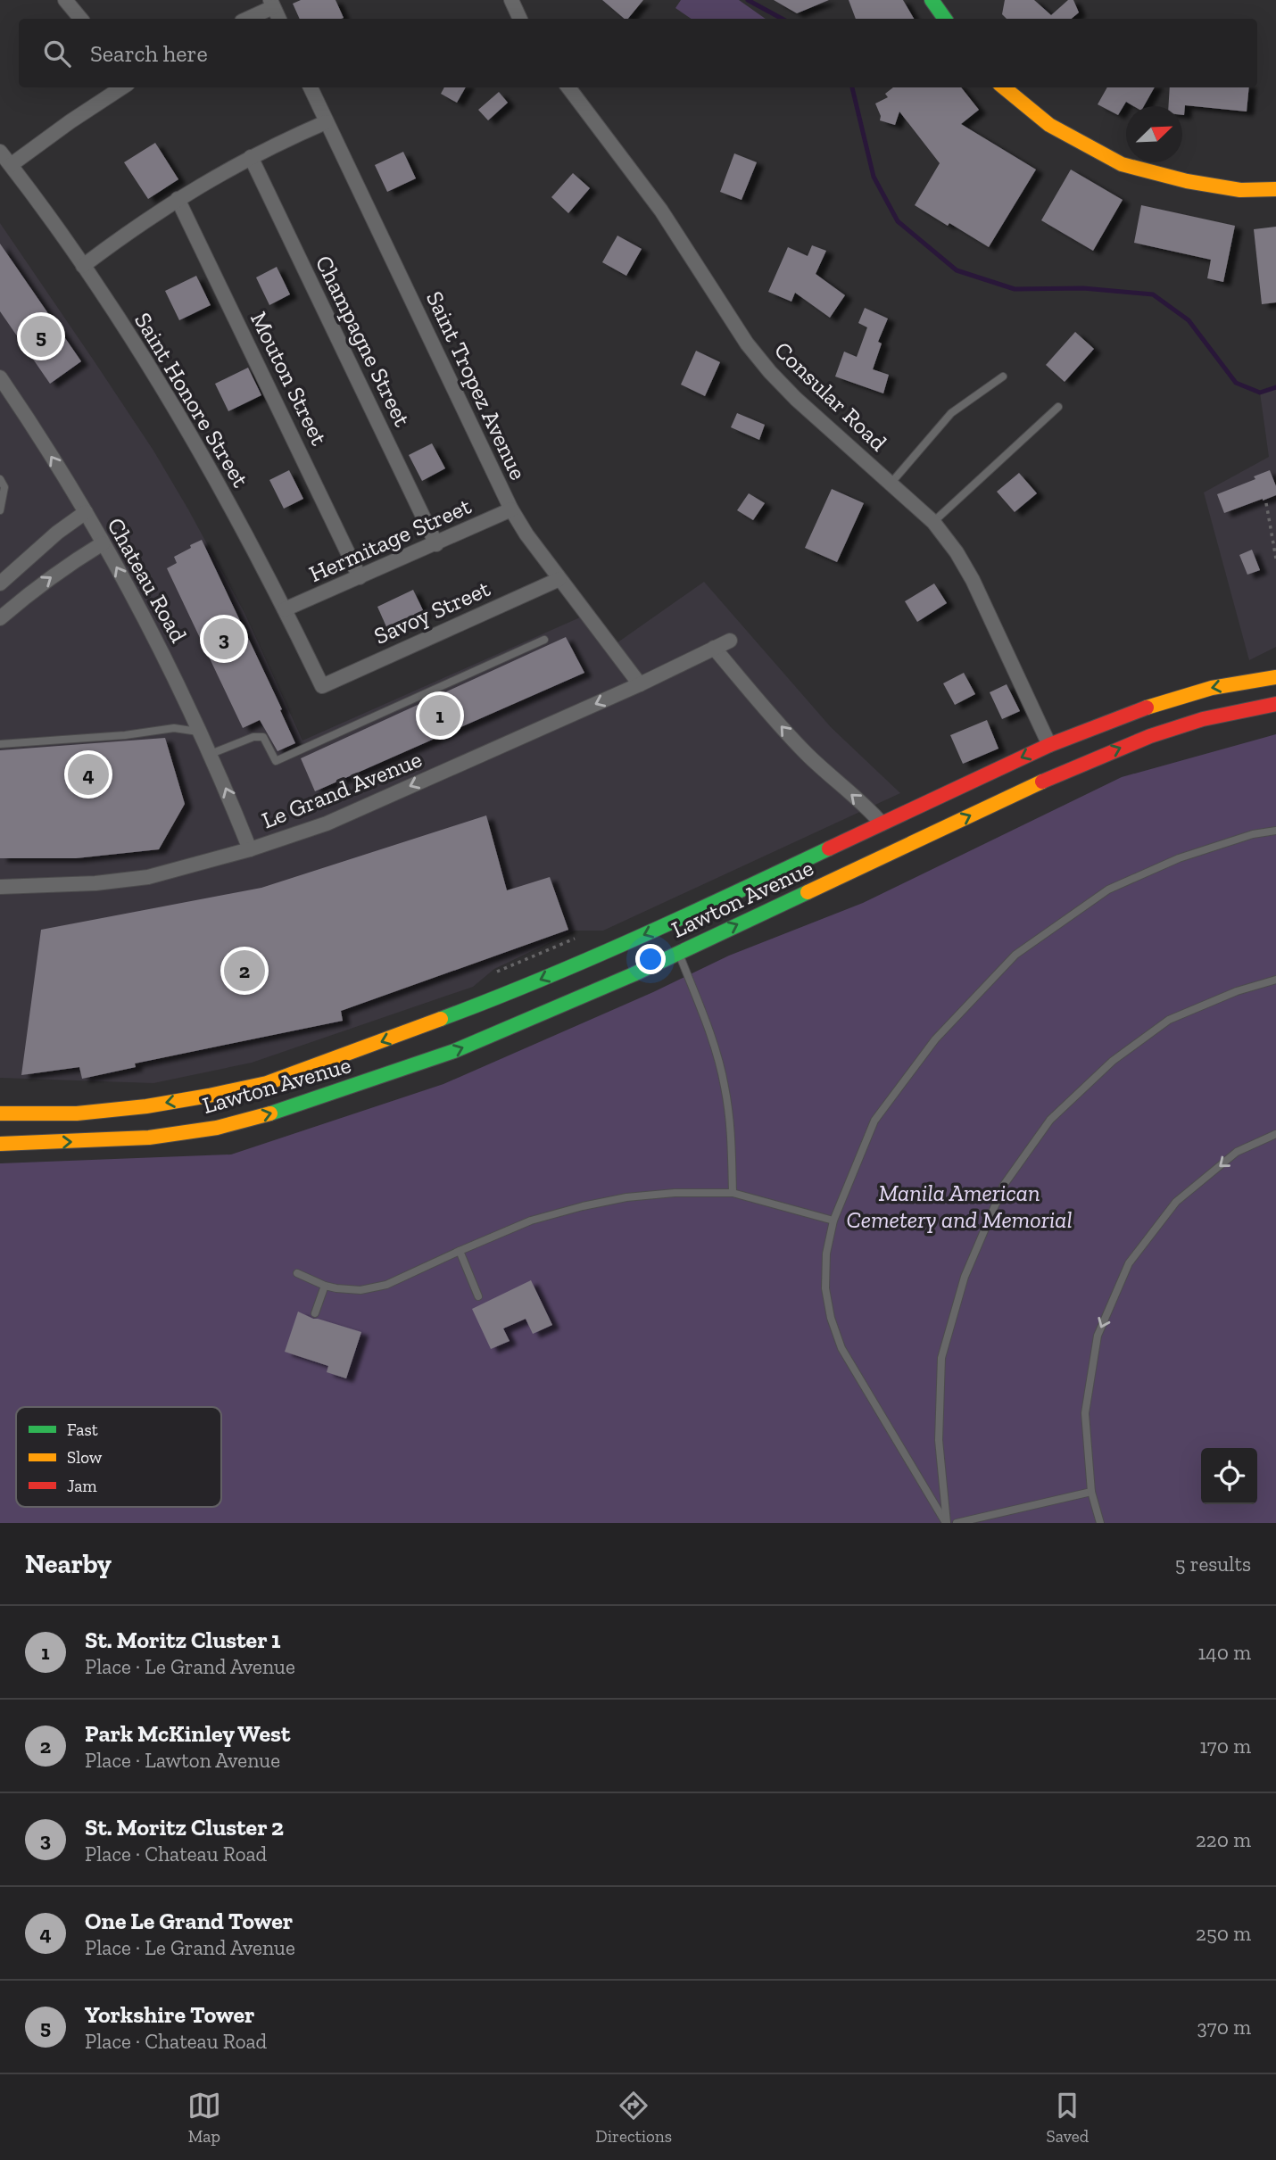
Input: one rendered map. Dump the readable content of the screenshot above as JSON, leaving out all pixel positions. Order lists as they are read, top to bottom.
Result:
{
  "streets": {
    "main road": ["Lawton Avenue"],
    "street": [
      "Champagne Street",
      "Mouton Street",
      "Saint Tropez Avenue",
      "Consular Road",
      "Saint Honore Street",
      "Hermitage Street",
      "Chateau Road",
      "Savoy Street",
      "Le Grand Avenue"
    ]
  },
  "crossings": [
    ["Champagne Street", "Hermitage Street"],
    ["Mouton Street", "Hermitage Street"],
    ["Saint Tropez Avenue", "Hermitage Street"],
    ["Saint Tropez Avenue", "Savoy Street"],
    ["Saint Tropez Avenue", "Le Grand Avenue"],
    ["Consular Road", "Lawton Avenue"],
    ["Saint Honore Street", "Hermitage Street"],
    ["Saint Honore Street", "Savoy Street"],
    ["Chateau Road", "Le Grand Avenue"]
  ],
  "one_way": ["Chateau Road", "Le Grand Avenue"],
  "parks": ["Manila American Cemetery and Memorial"],
  "legend": ["Fast", "Slow", "Jam"],
  "north": "top right",
  "page": {
    "search": "Search here",
    "pins": [
      "5",
      "3",
      "1",
      "4",
      "2"
    ],
    "heading": ["Nearby", "5 results"],
    "list": [
      {
        "mark": "1",
        "name": "St. Moritz Cluster 1",
        "note": "Place · Le Grand Avenue",
        "value": "140 m"
      },
      {
        "mark": "2",
        "name": "Park McKinley West",
        "note": "Place · Lawton Avenue",
        "value": "170 m"
      },
      {
        "mark": "3",
        "name": "St. Moritz Cluster 2",
        "note": "Place · Chateau Road",
        "value": "220 m"
      },
      {
        "mark": "4",
        "name": "One Le Grand Tower",
        "note": "Place · Le Grand Avenue",
        "value": "250 m"
      },
      {
        "mark": "5",
        "name": "Yorkshire Tower",
        "note": "Place · Chateau Road",
        "value": "370 m"
      }
    ],
    "nav": ["Map", "Directions", "Saved"]
  }
}
